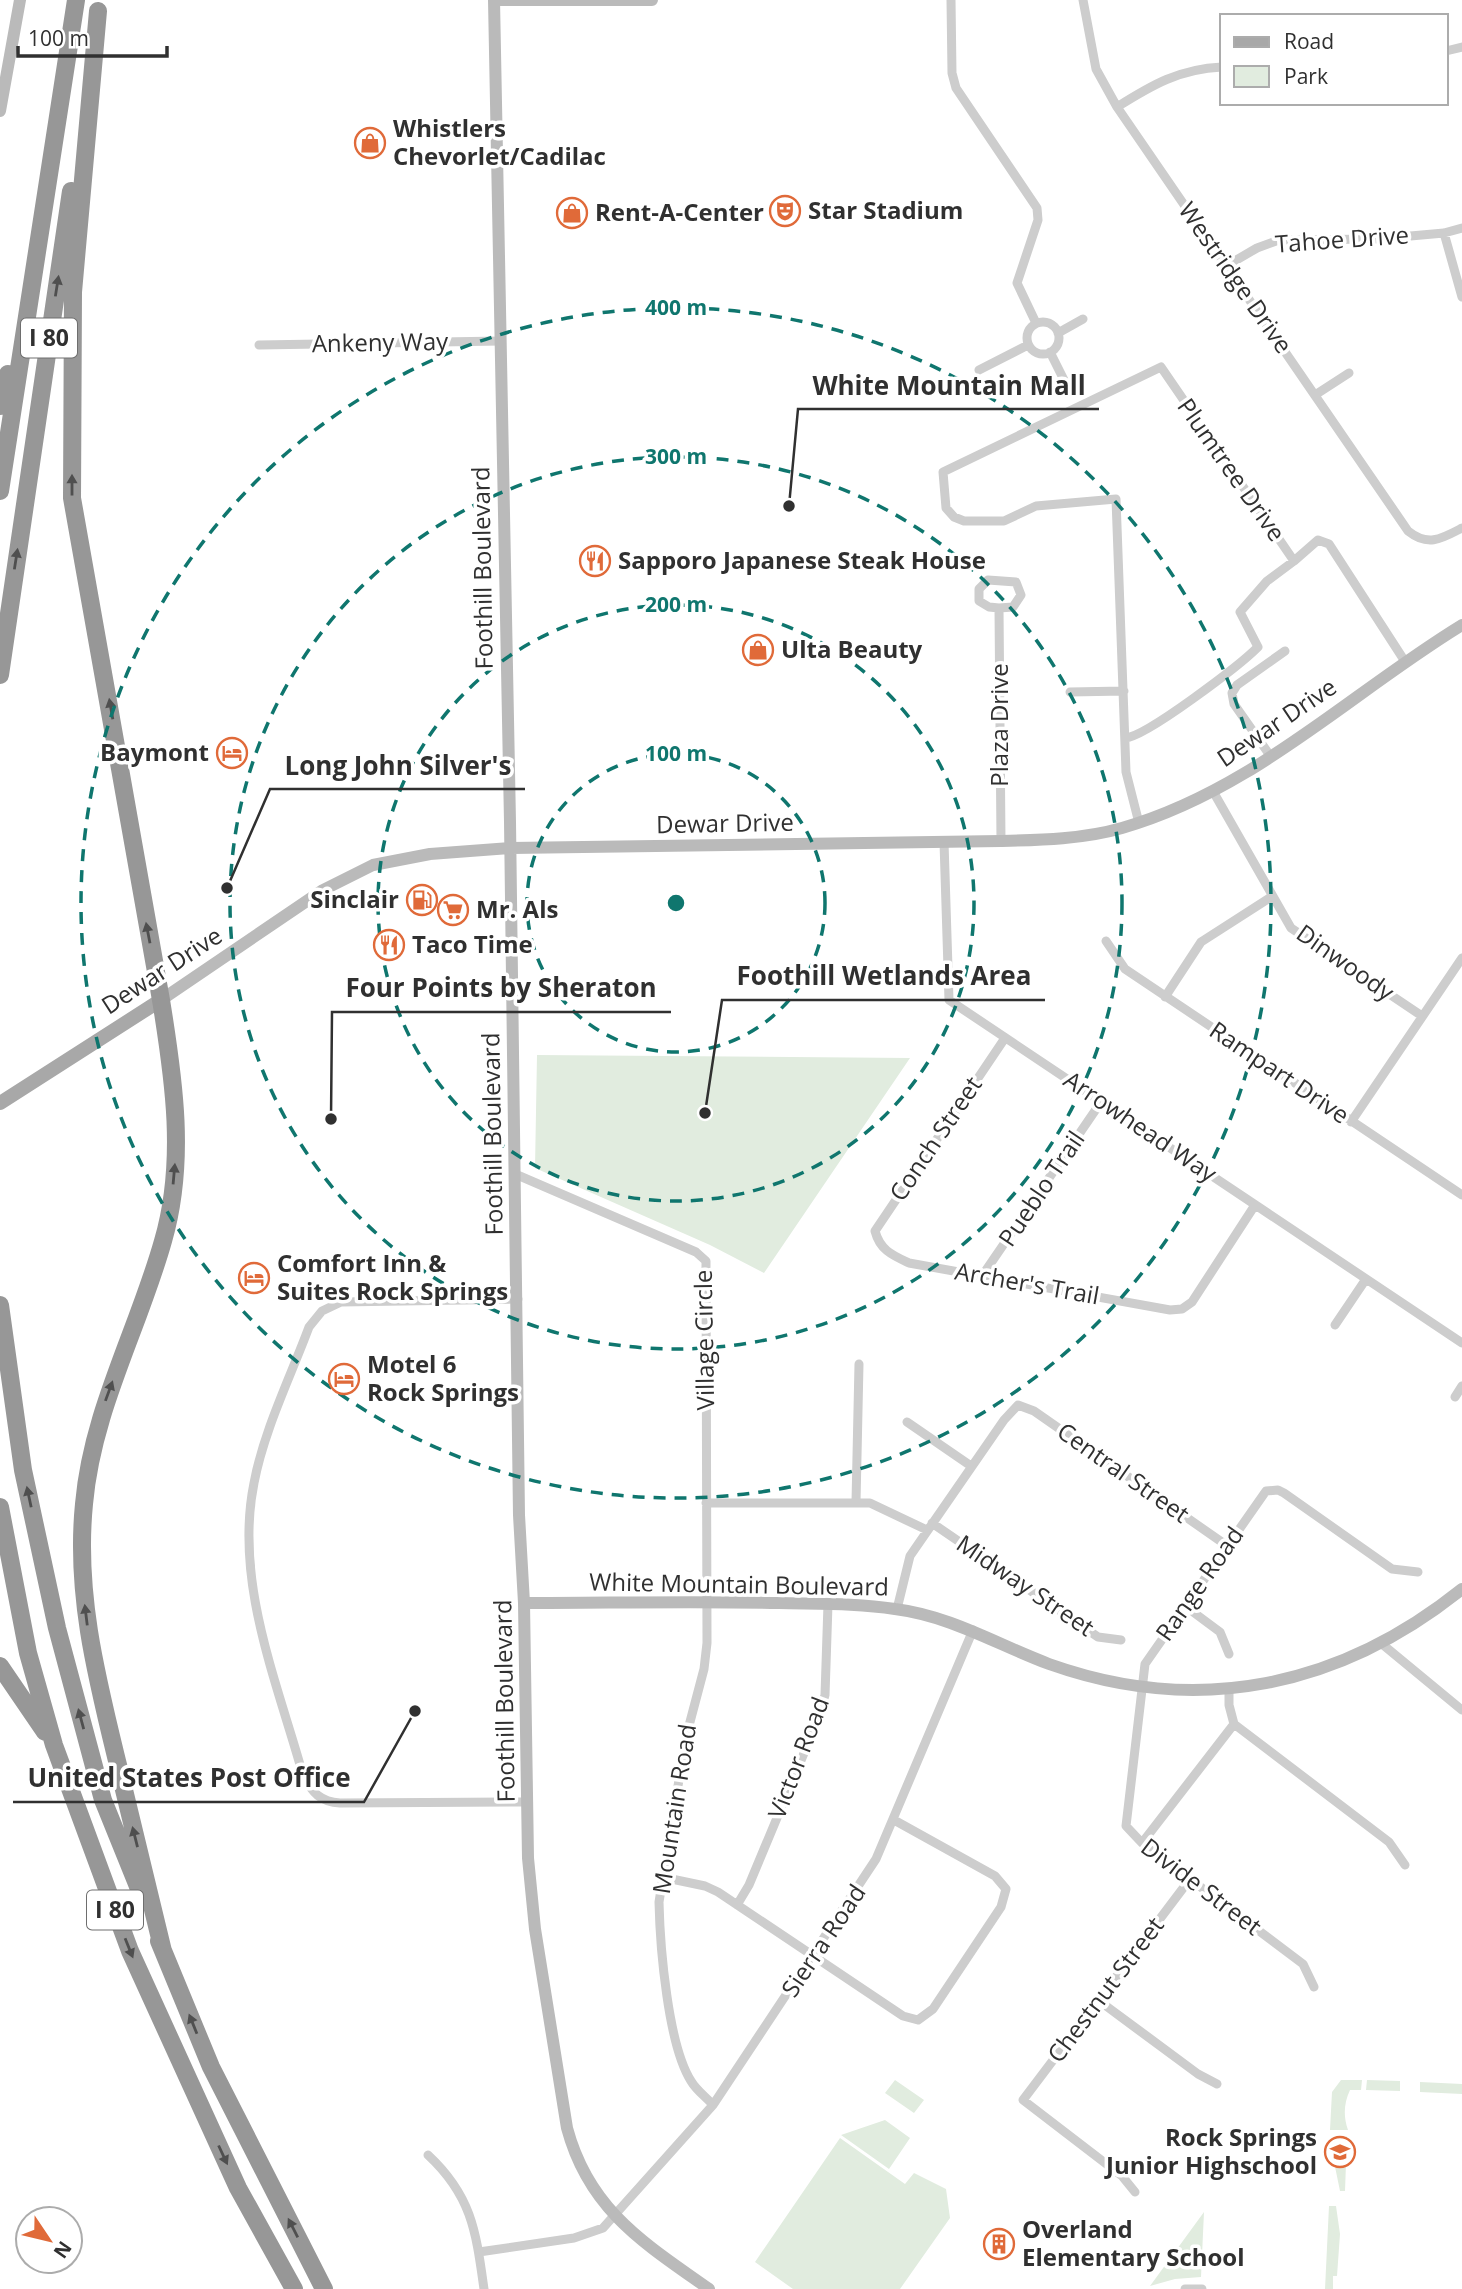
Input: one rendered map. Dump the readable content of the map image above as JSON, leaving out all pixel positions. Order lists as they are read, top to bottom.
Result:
{
  "streets": {
    "highway": ["I 80"],
    "main road": ["Dewar Drive"],
    "street": [
      "Tahoe Drive",
      "Westridge Drive",
      "Ankeny Way",
      "Plumtree Drive",
      "Foothill Boulevard",
      "Plaza Drive",
      "Dinwoody",
      "Rampart Drive",
      "Arrowhead Way",
      "Conch Street",
      "Pueblo Trail",
      "Archer's Trail",
      "Village Circle",
      "Central Street",
      "Range Road",
      "White Mountain Boulevard",
      "Midway Street",
      "Victor Road",
      "Mountain Road",
      "Divide Street",
      "Sierra Road",
      "Chestnut Street"
    ]
  },
  "crossings": [
    ["Tahoe Drive", "Westridge Drive"],
    ["Ankeny Way", "Foothill Boulevard"],
    ["Plumtree Drive", "Dewar Drive"],
    ["Foothill Boulevard", "Dewar Drive"],
    ["Foothill Boulevard", "Village Circle"],
    ["Foothill Boulevard", "White Mountain Boulevard"],
    ["Foothill Boulevard", "Sierra Road"],
    ["Dewar Drive", "Plaza Drive"],
    ["Dewar Drive", "Dinwoody"],
    ["Dewar Drive", "Arrowhead Way"],
    ["Arrowhead Way", "Conch Street"],
    ["Arrowhead Way", "Pueblo Trail"],
    ["Arrowhead Way", "Archer's Trail"],
    ["Conch Street", "Archer's Trail"],
    ["Pueblo Trail", "Archer's Trail"],
    ["Village Circle", "Midway Street"],
    ["Village Circle", "Mountain Road"],
    ["Central Street", "Range Road"],
    ["Range Road", "White Mountain Boulevard"],
    ["Range Road", "Divide Street"],
    ["White Mountain Boulevard", "Victor Road"],
    ["White Mountain Boulevard", "Mountain Road"],
    ["White Mountain Boulevard", "Divide Street"],
    ["White Mountain Boulevard", "Sierra Road"],
    ["Midway Street", "Mountain Road"],
    ["Mountain Road", "Sierra Road"],
    ["Divide Street", "Chestnut Street"]
  ],
  "places": {
    "shop": ["Whistlers Chevorlet/Cadilac", "Rent-A-Center", "Ulta Beauty"],
    "theatre": ["Star Stadium"],
    "other": [
      "White Mountain Mall",
      "Long John Silver's",
      "Foothill Wetlands Area",
      "Four Points by Sheraton",
      "United States Post Office"
    ],
    "restaurant": ["Sapporo Japanese Steak House", "Taco Time"],
    "hotel": ["Baymont", "Comfort Inn & Suites Rock Springs", "Motel 6 Rock Springs"],
    "fuel station": ["Sinclair"],
    "supermarket": ["Mr. Als"],
    "school or university": ["Rock Springs Junior Highschool"],
    "building": ["Overland Elementary School"]
  },
  "legend": ["Road", "Park"],
  "scale_bar": "100 m",
  "north": "bottom right",
  "rings": [
    "400 m",
    "300 m",
    "200 m",
    "100 m"
  ]
}
